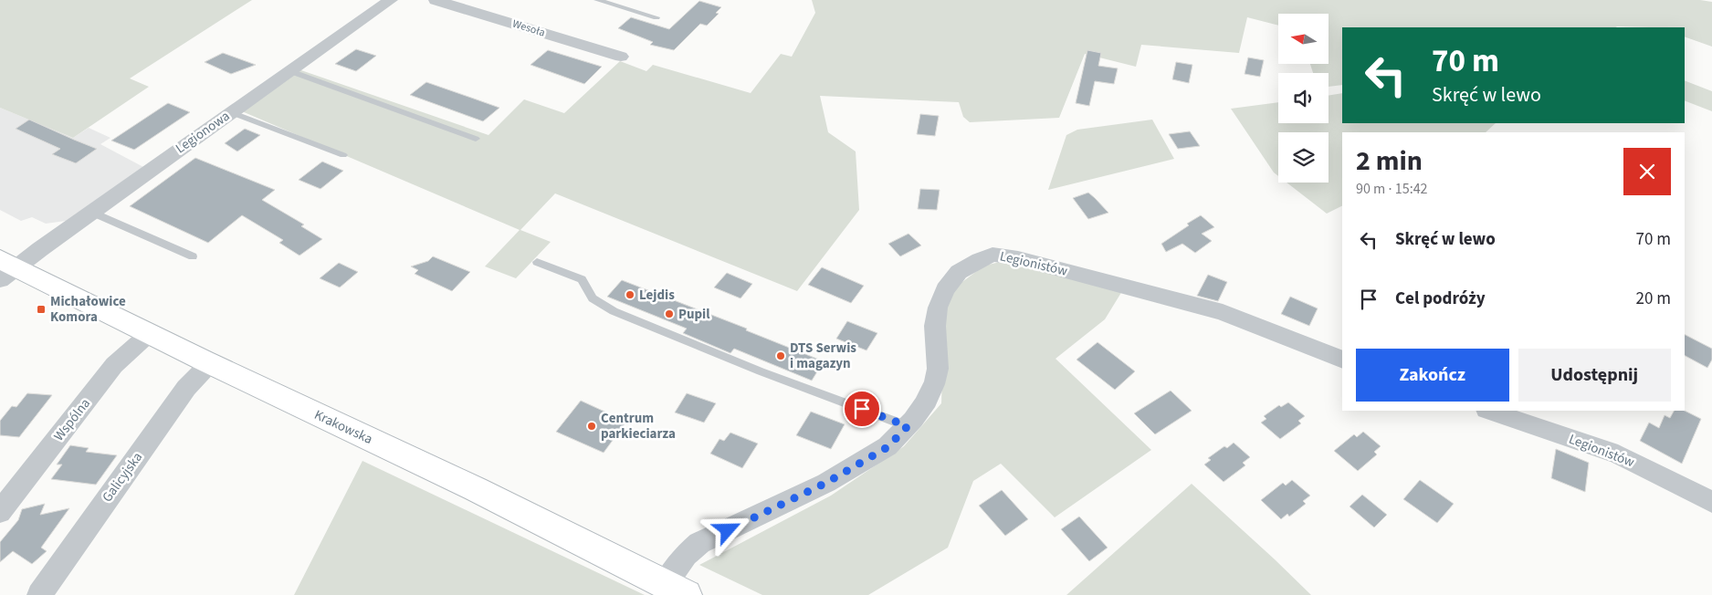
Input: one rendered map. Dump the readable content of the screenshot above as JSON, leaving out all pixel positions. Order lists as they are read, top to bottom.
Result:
{
  "streets": {
    "main road": ["Krakowska"],
    "street": [
      "Wesoła",
      "Legionowa",
      "Legionistów",
      "Wspólna",
      "Galicyjska"
    ]
  },
  "crossings": [
    ["Legionowa", "Krakowska"],
    ["Legionistów", "Krakowska"],
    ["Wspólna", "Krakowska"],
    ["Krakowska", "Galicyjska"]
  ],
  "places": {
    "other": [
      "Lejdis",
      "Pupil",
      "DTS Serwis i magazyn",
      "Centrum parkieciarza"
    ],
    "transit": ["Michałowice Komora"]
  },
  "north": "left",
  "page": {
    "turn": ["70 m", "Skręć w lewo"],
    "heading": ["2 min", "90 m · 15:42"],
    "list": [
      {
        "name": "Skręć w lewo",
        "value": "70 m"
      },
      {
        "name": "Cel podróży",
        "value": "20 m"
      }
    ],
    "buttons": ["Zakończ", "Udostępnij"]
  }
}
